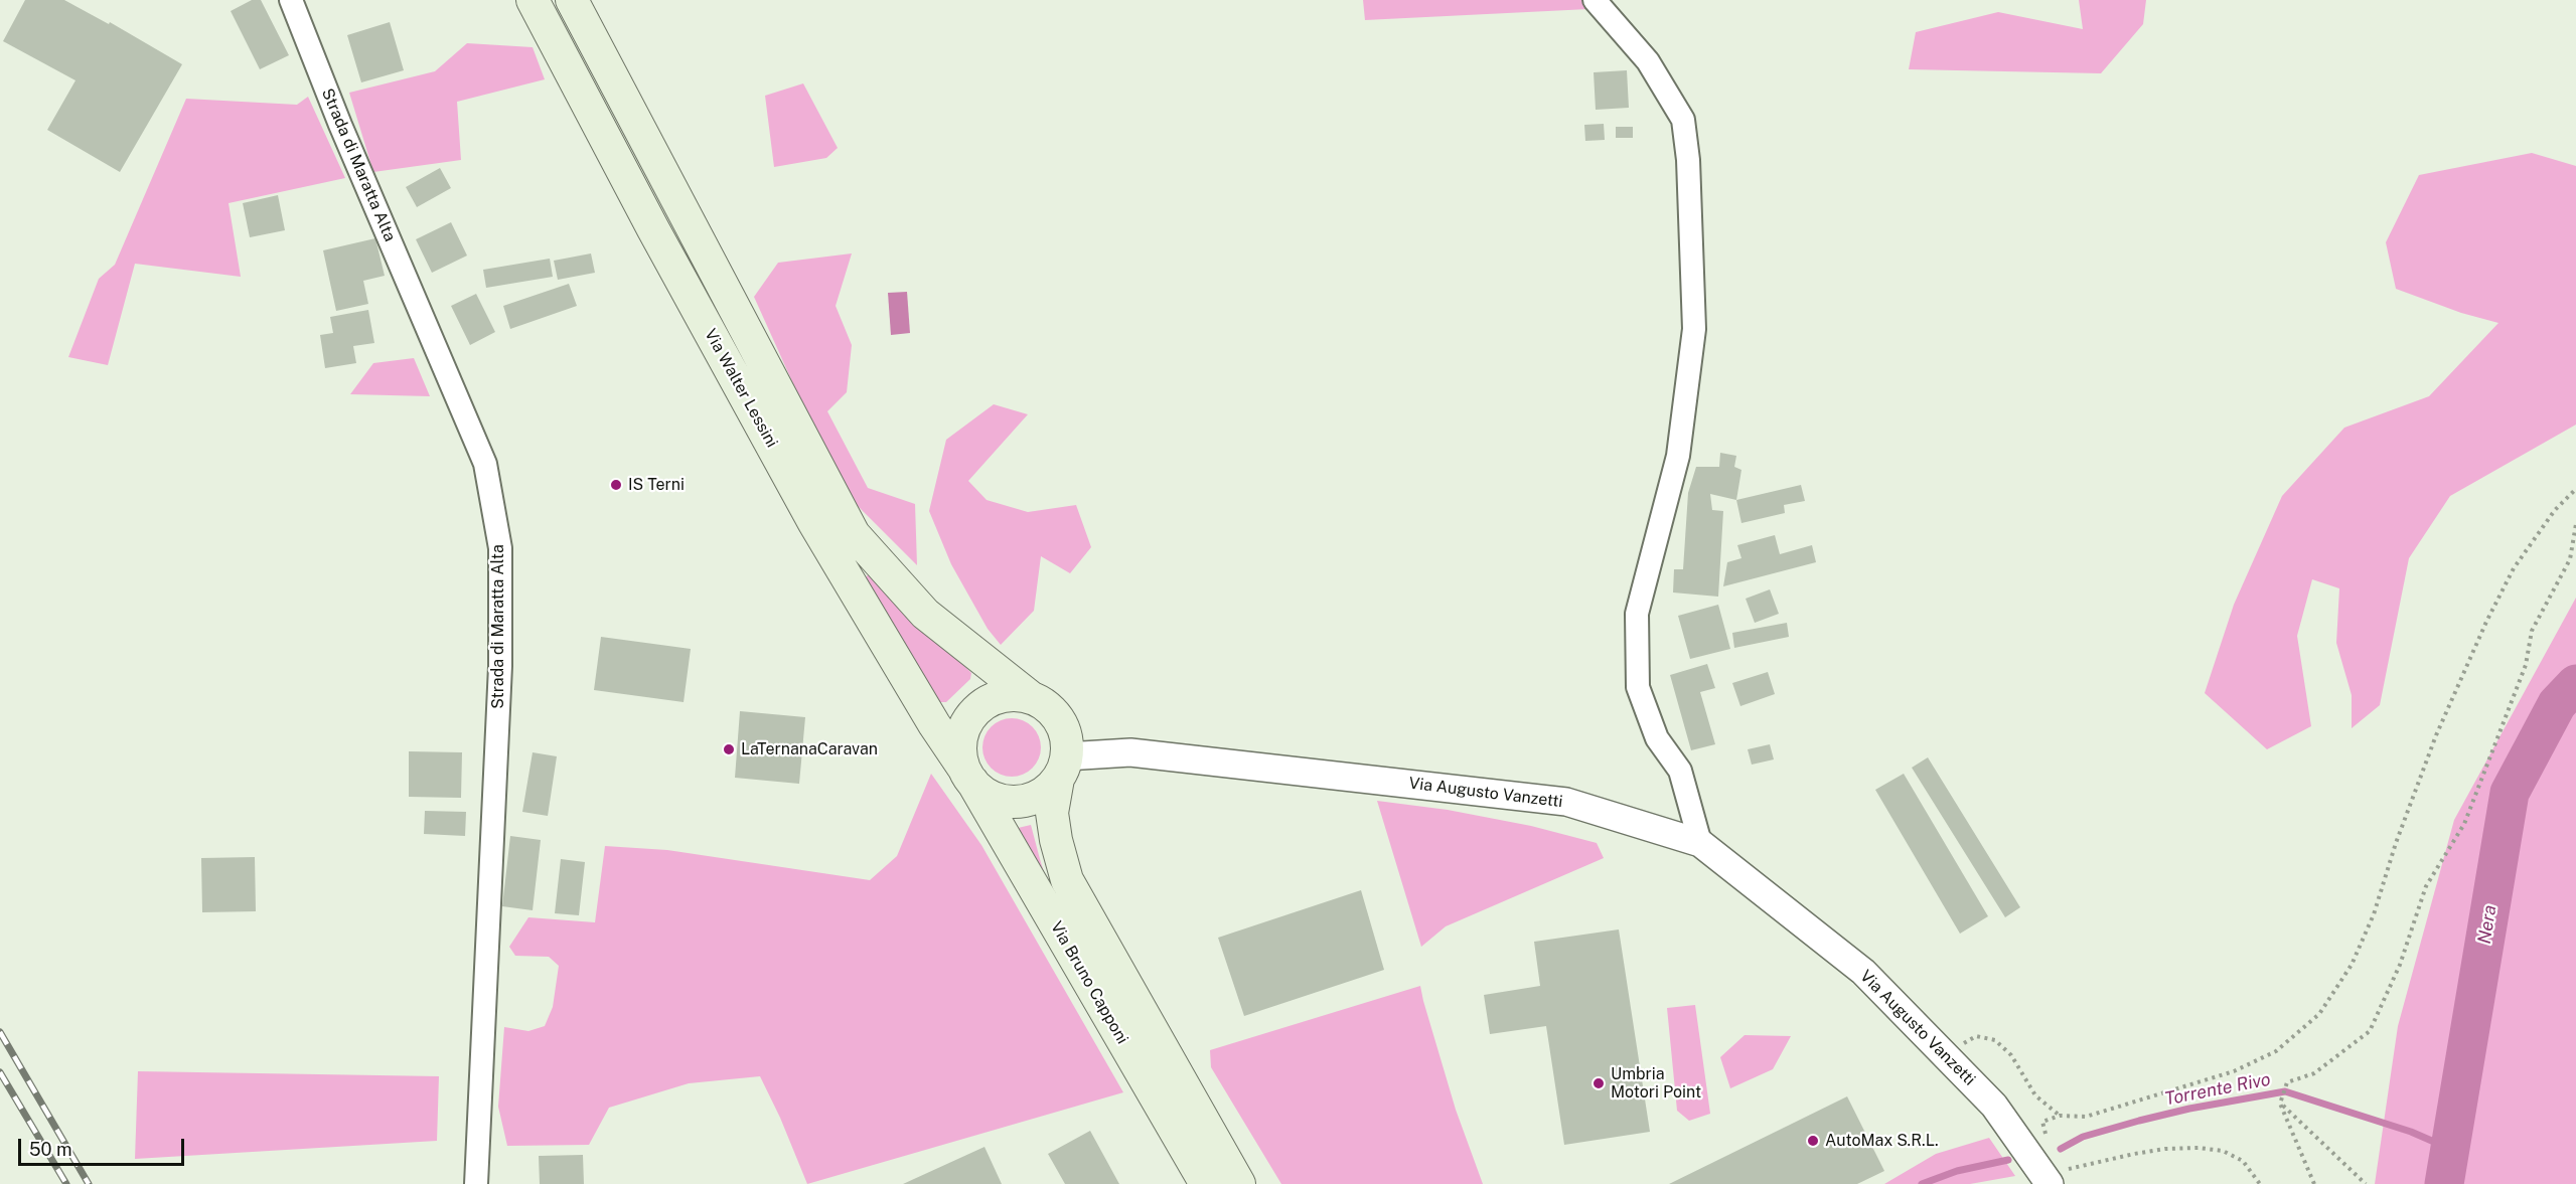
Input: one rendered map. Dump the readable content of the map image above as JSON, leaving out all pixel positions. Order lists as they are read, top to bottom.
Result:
{
  "streets": {
    "main road": ["Via Walter Lessini", "Via Bruno Capponi"],
    "street": ["Strada di Maratta Alta", "Via Augusto Vanzetti"]
  },
  "crossings": [
    ["Via Walter Lessini", "Via Augusto Vanzetti"],
    ["Via Walter Lessini", "Via Bruno Capponi"],
    ["Via Augusto Vanzetti", "Via Bruno Capponi"]
  ],
  "water": ["Nera", "Torrente Rivo"],
  "places": [
    "IS Terni",
    "LaTernanaCaravan",
    "Umbria Motori Point",
    "AutoMax S.R.L."
  ],
  "scale_bar": "50 m"
}
